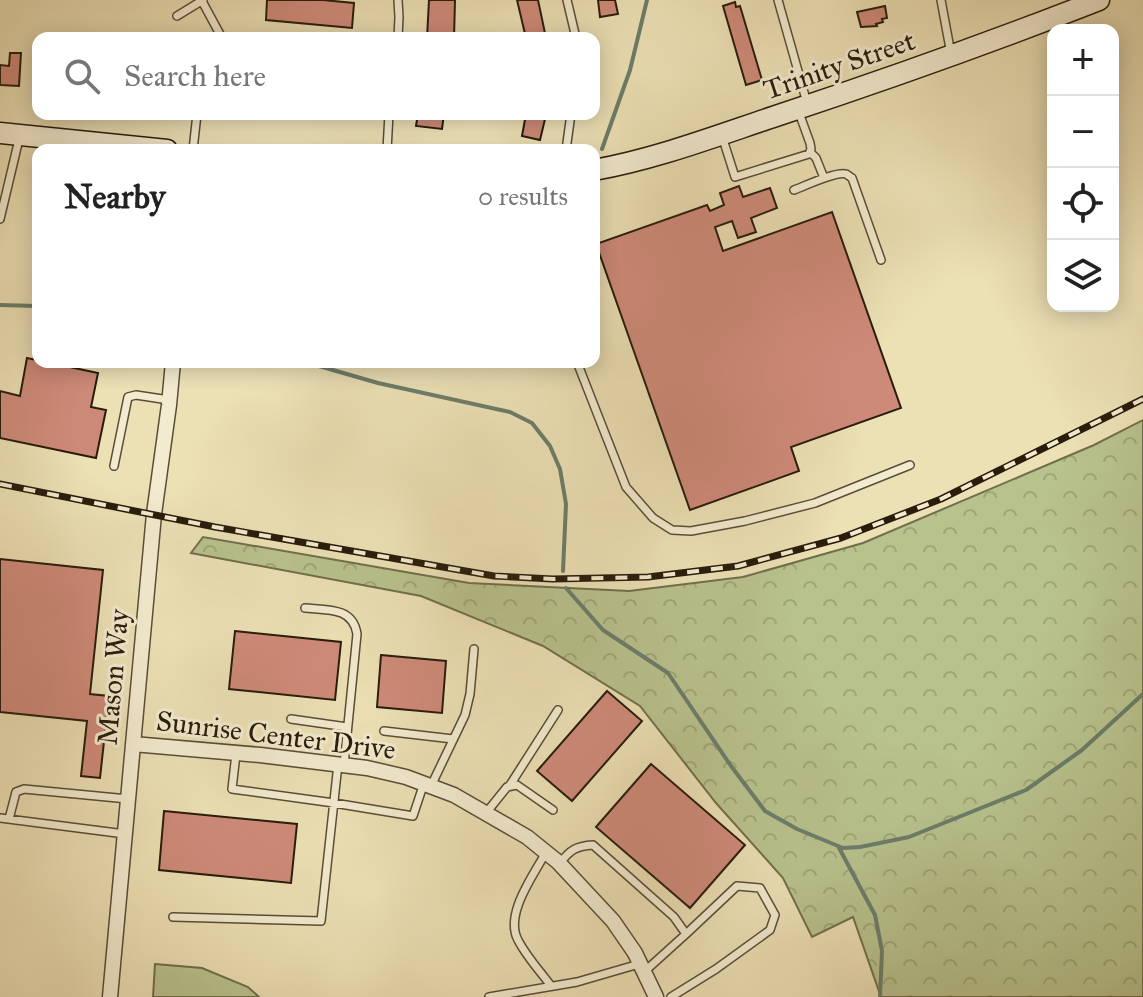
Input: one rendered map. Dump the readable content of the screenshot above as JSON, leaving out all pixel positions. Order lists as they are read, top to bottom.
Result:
{
  "streets": {
    "street": ["Trinity Street", "Mason Way", "Sunrise Center Drive"]
  },
  "crossings": [
    ["Mason Way", "Sunrise Center Drive"]
  ],
  "page": {
    "map_buttons": ["+", "−"],
    "search": "Search here",
    "heading": ["Nearby", "0 results"]
  }
}
